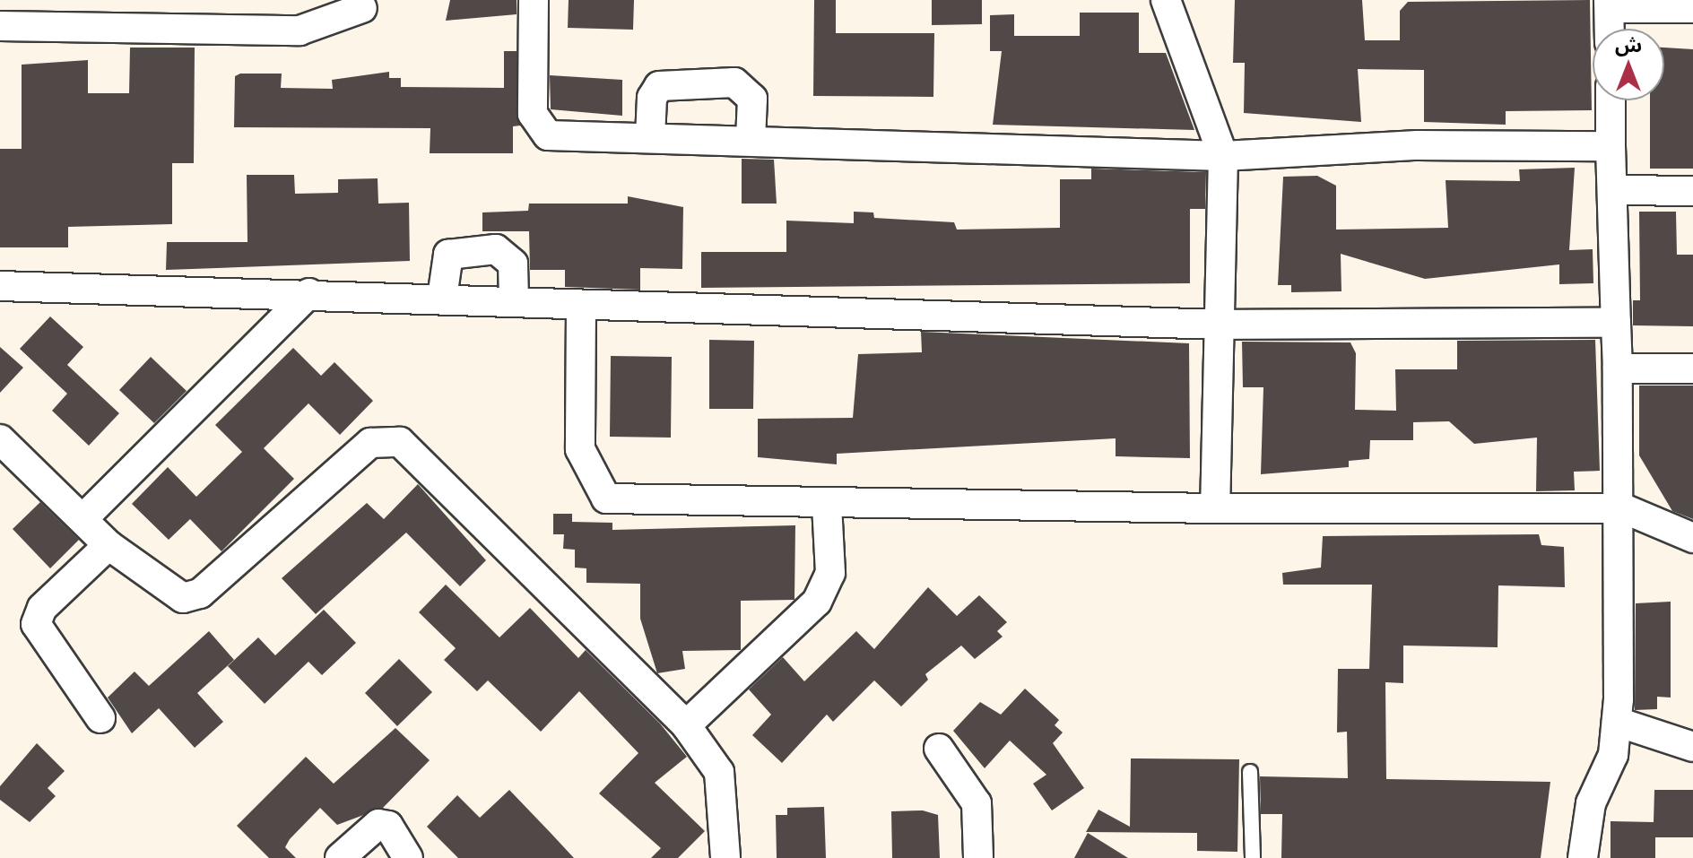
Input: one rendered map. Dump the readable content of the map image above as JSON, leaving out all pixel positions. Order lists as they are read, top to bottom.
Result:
{
  "north": "top"
}
